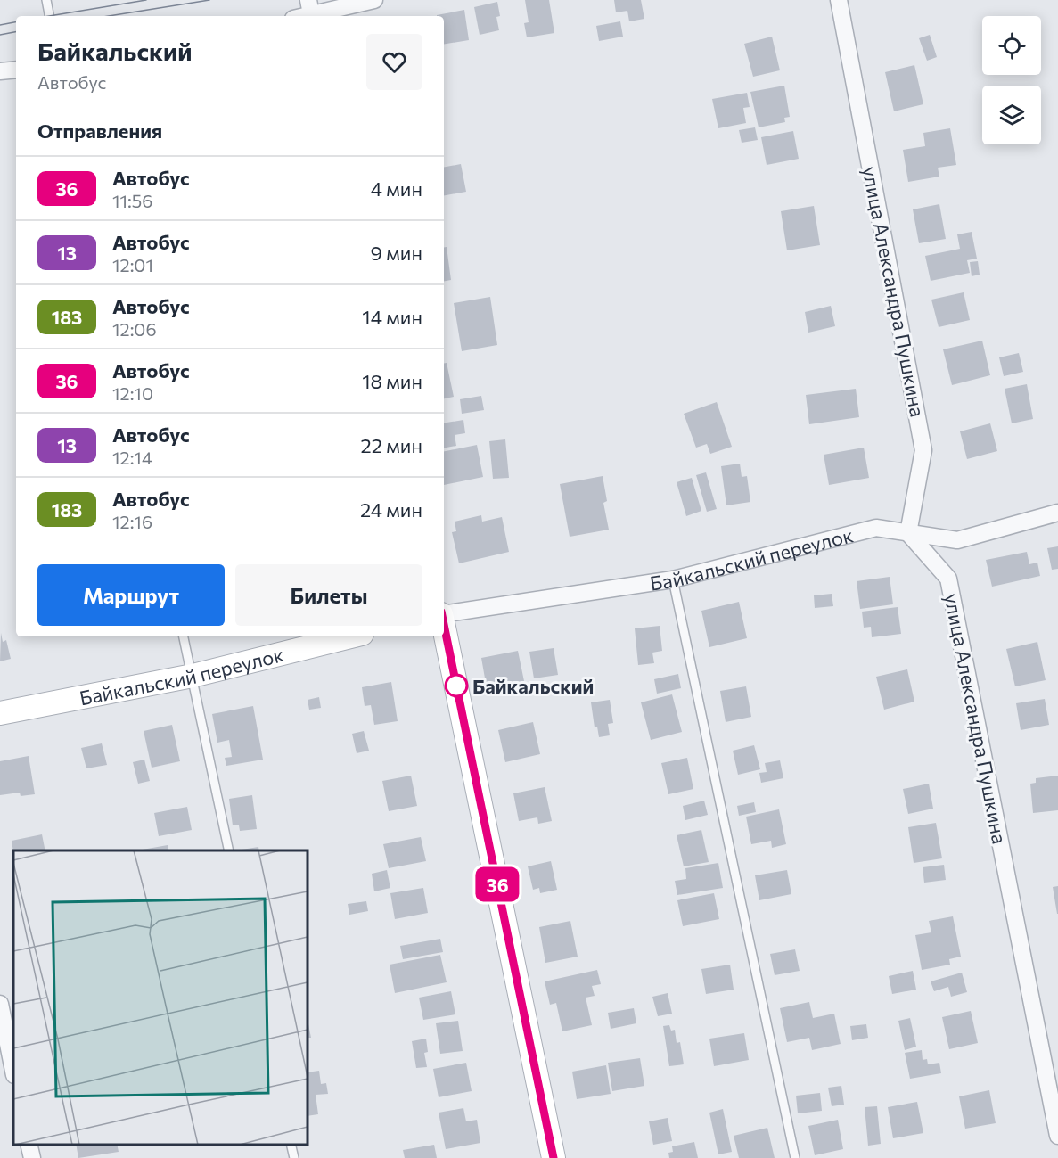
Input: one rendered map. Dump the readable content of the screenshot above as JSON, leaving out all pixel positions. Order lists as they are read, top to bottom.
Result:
{
  "streets": {
    "main road": ["Байкальский переулок"],
    "street": ["улица Александра Пушкина"]
  },
  "crossings": [
    ["улица Александра Пушкина", "Байкальский переулок"]
  ],
  "places": ["Байкальский"],
  "lines": ["bus line 36"],
  "page": {
    "on_map": "36",
    "heading": [
      ["Байкальский", "Автобус"],
      "Отправления"
    ],
    "list": [
      {
        "mark": "36",
        "name": "Автобус",
        "note": "11:56",
        "value": "4 мин"
      },
      {
        "mark": "13",
        "name": "Автобус",
        "note": "12:01",
        "value": "9 мин"
      },
      {
        "mark": "183",
        "name": "Автобус",
        "note": "12:06",
        "value": "14 мин"
      },
      {
        "mark": "36",
        "name": "Автобус",
        "note": "12:10",
        "value": "18 мин"
      },
      {
        "mark": "13",
        "name": "Автобус",
        "note": "12:14",
        "value": "22 мин"
      },
      {
        "mark": "183",
        "name": "Автобус",
        "note": "12:16",
        "value": "24 мин"
      }
    ],
    "buttons": ["Маршрут", "Билеты"]
  }
}
